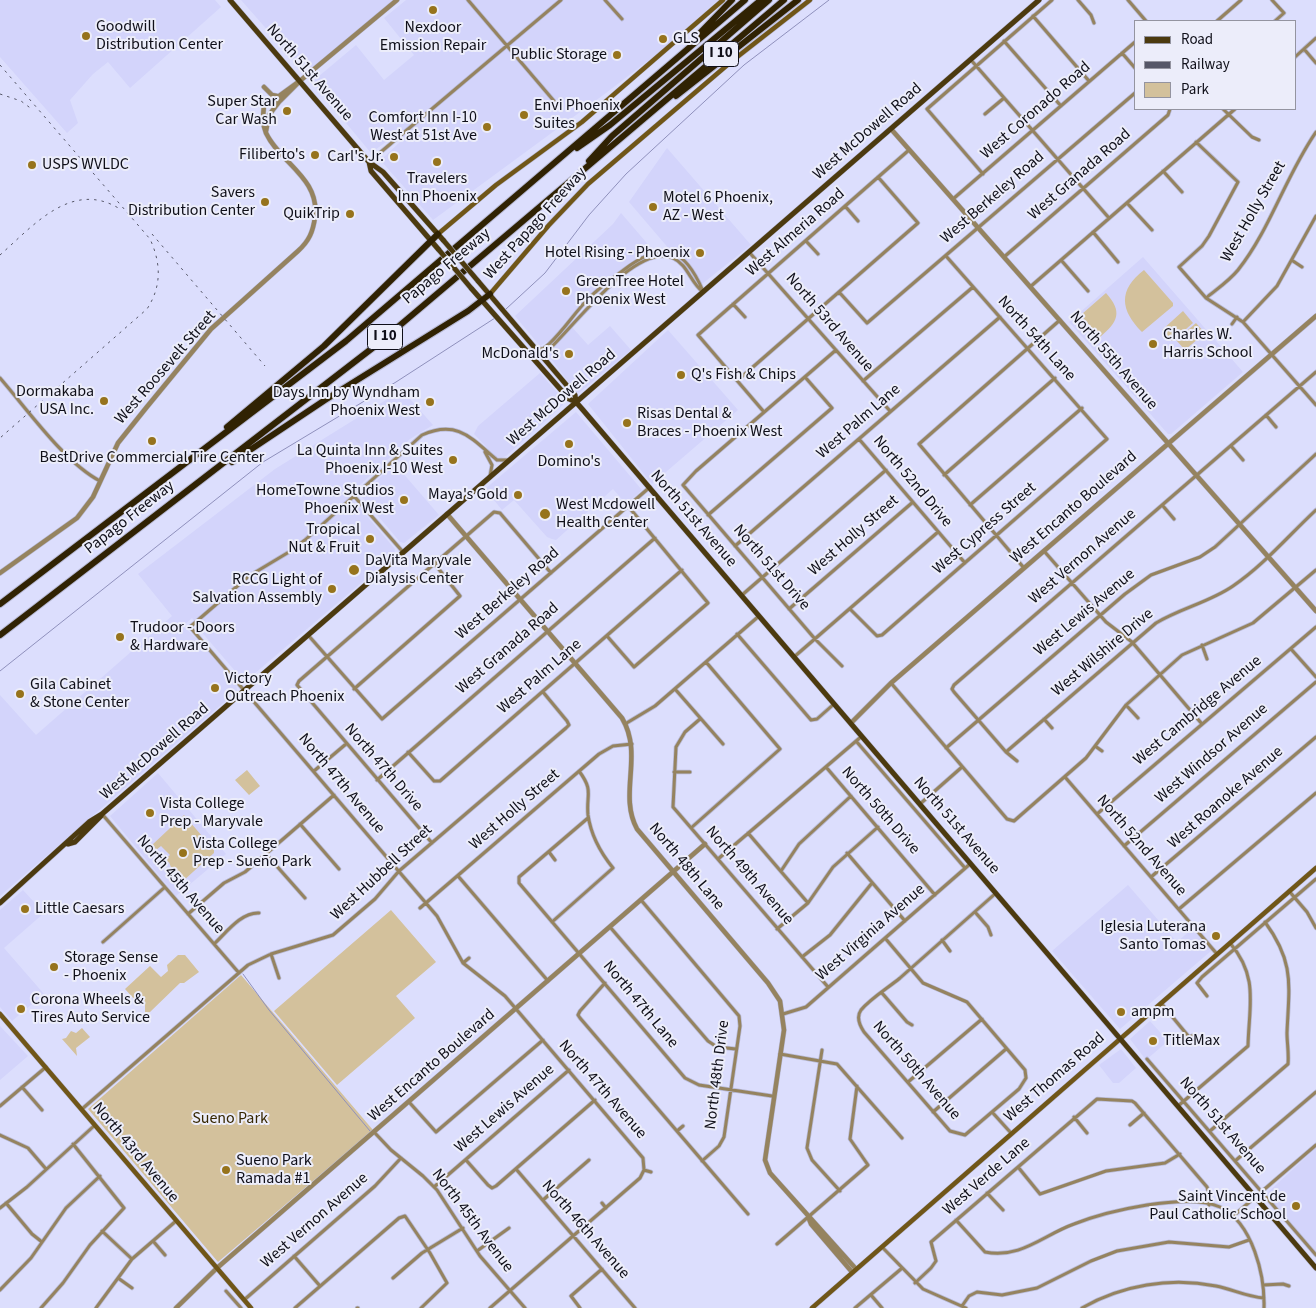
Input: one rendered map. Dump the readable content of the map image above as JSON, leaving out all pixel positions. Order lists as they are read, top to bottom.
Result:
{
  "streets": {
    "highway": ["I 10", "Papago Freeway"],
    "main road": [
      "North 51st Avenue",
      "West McDowell Road",
      "West Papago Freeway",
      "West Thomas Road",
      "North 43rd Avenue"
    ],
    "street": [
      "West Coronado Road",
      "West Granada Road",
      "West Berkeley Road",
      "West Holly Street",
      "West Almeria Road",
      "North 53rd Avenue",
      "North 54th Lane",
      "North 55th Avenue",
      "West Roosevelt Street",
      "West Palm Lane",
      "North 52nd Drive",
      "West Encanto Boulevard",
      "West Cypress Street",
      "West Vernon Avenue",
      "North 51st Drive",
      "West Lewis Avenue",
      "West Wilshire Drive",
      "West Cambridge Avenue",
      "West Windsor Avenue",
      "North 47th Drive",
      "North 47th Avenue",
      "West Roanoke Avenue",
      "North 50th Drive",
      "North 52nd Avenue",
      "North 48th Lane",
      "West Hubbell Street",
      "North 49th Avenue",
      "North 45th Avenue",
      "West Virginia Avenue",
      "North 47th Lane",
      "North 50th Avenue",
      "North 48th Drive",
      "West Verde Lane",
      "North 46th Avenue"
    ]
  },
  "crossings": [
    ["North 51st Avenue", "West McDowell Road"],
    ["North 51st Avenue", "West Berkeley Road"],
    ["North 51st Avenue", "West Papago Freeway"],
    ["North 51st Avenue", "West Encanto Boulevard"],
    ["North 51st Avenue", "West Virginia Avenue"],
    ["North 51st Avenue", "West Thomas Road"],
    ["West Coronado Road", "West McDowell Road"],
    ["West Coronado Road", "North 55th Avenue"],
    ["West McDowell Road", "North 53rd Avenue"],
    ["West McDowell Road", "North 55th Avenue"],
    ["West McDowell Road", "North 47th Avenue"],
    ["West McDowell Road", "North 48th Lane"],
    ["West McDowell Road", "North 45th Avenue"],
    ["West Granada Road", "North 55th Avenue"],
    ["West Granada Road", "West Palm Lane"],
    ["West Granada Road", "North 47th Drive"],
    ["West Granada Road", "North 48th Lane"],
    ["West Berkeley Road", "North 54th Lane"],
    ["West Berkeley Road", "North 55th Avenue"],
    ["West Berkeley Road", "North 48th Lane"],
    ["West Holly Street", "North 52nd Drive"],
    ["West Holly Street", "North 51st Drive"],
    ["West Holly Street", "North 47th Avenue"],
    ["West Holly Street", "North 48th Lane"],
    ["West Almeria Road", "North 53rd Avenue"],
    ["West Almeria Road", "North 55th Avenue"],
    ["North 53rd Avenue", "West Palm Lane"],
    ["North 54th Lane", "West Palm Lane"],
    ["North 54th Lane", "West Cypress Street"],
    ["North 55th Avenue", "West Encanto Boulevard"],
    ["North 55th Avenue", "West Vernon Avenue"],
    ["North 55th Avenue", "West Lewis Avenue"],
    ["North 55th Avenue", "West Wilshire Drive"],
    ["West Palm Lane", "North 52nd Drive"],
    ["West Palm Lane", "North 51st Drive"],
    ["West Palm Lane", "North 48th Lane"],
    ["West Palm Lane", "West Hubbell Street"],
    ["North 52nd Drive", "West Cypress Street"],
    ["West Encanto Boulevard", "North 47th Avenue"],
    ["West Encanto Boulevard", "North 48th Lane"],
    ["West Encanto Boulevard", "North 49th Avenue"],
    ["West Encanto Boulevard", "North 45th Avenue"],
    ["West Encanto Boulevard", "North 47th Lane"],
    ["West Encanto Boulevard", "North 48th Drive"],
    ["West Encanto Boulevard", "North 43rd Avenue"],
    ["West Vernon Avenue", "West Lewis Avenue"],
    ["West Vernon Avenue", "North 45th Avenue"],
    ["West Vernon Avenue", "North 43rd Avenue"],
    ["West Lewis Avenue", "North 47th Avenue"],
    ["West Lewis Avenue", "North 45th Avenue"],
    ["West Cambridge Avenue", "North 52nd Avenue"],
    ["West Windsor Avenue", "North 52nd Avenue"],
    ["North 47th Drive", "West Hubbell Street"],
    ["North 47th Avenue", "West Hubbell Street"],
    ["West Roanoke Avenue", "North 52nd Avenue"],
    ["North 50th Drive", "West Virginia Avenue"],
    ["North 52nd Avenue", "West Thomas Road"],
    ["North 48th Lane", "West Virginia Avenue"],
    ["North 48th Lane", "North 47th Lane"],
    ["West Hubbell Street", "North 45th Avenue"],
    ["West Hubbell Street", "North 43rd Avenue"],
    ["North 49th Avenue", "West Virginia Avenue"],
    ["North 47th Lane", "North 48th Drive"]
  ],
  "parks": ["Sueno Park"],
  "places": [
    "Nexdoor Emission Repair",
    "Goodwill Distribution Center",
    "GLS",
    "Public Storage",
    "Super Star Car Wash",
    "Envi Phoenix Suites",
    "Comfort Inn I-10 West at 51st Ave",
    "Filiberto's",
    "Carl's Jr.",
    "Travelers Inn Phoenix",
    "USPS WVLDC",
    "Savers Distribution Center",
    "Motel 6 Phoenix, AZ - West",
    "QuikTrip",
    "Hotel Rising - Phoenix",
    "GreenTree Hotel Phoenix West",
    "Charles W. Harris School",
    "McDonald's",
    "Q's Fish & Chips",
    "Dormakaba USA Inc.",
    "Days Inn by Wyndham Phoenix West",
    "Risas Dental & Braces - Phoenix West",
    "BestDrive Commercial Tire Center",
    "Domino's",
    "La Quinta Inn & Suites Phoenix I-10 West",
    "Maya's Gold",
    "HomeTowne Studios Phoenix West",
    "West Mcdowell Health Center",
    "Tropical Nut & Fruit",
    "DaVita Maryvale Dialysis Center",
    "RCCG Light of Salvation Assembly",
    "Trudoor - Doors & Hardware",
    "Victory Outreach Phoenix",
    "Gila Cabinet & Stone Center",
    "Vista College Prep - Maryvale",
    "Vista College Prep - Sueño Park",
    "Little Caesars",
    "Iglesia Luterana Santo Tomas",
    "Storage Sense - Phoenix",
    "Corona Wheels & Tires Auto Service",
    "ampm",
    "TitleMax",
    "Sueno Park Ramada #1",
    "Saint Vincent de Paul Catholic School"
  ],
  "legend": ["Road", "Railway", "Park"]
}
